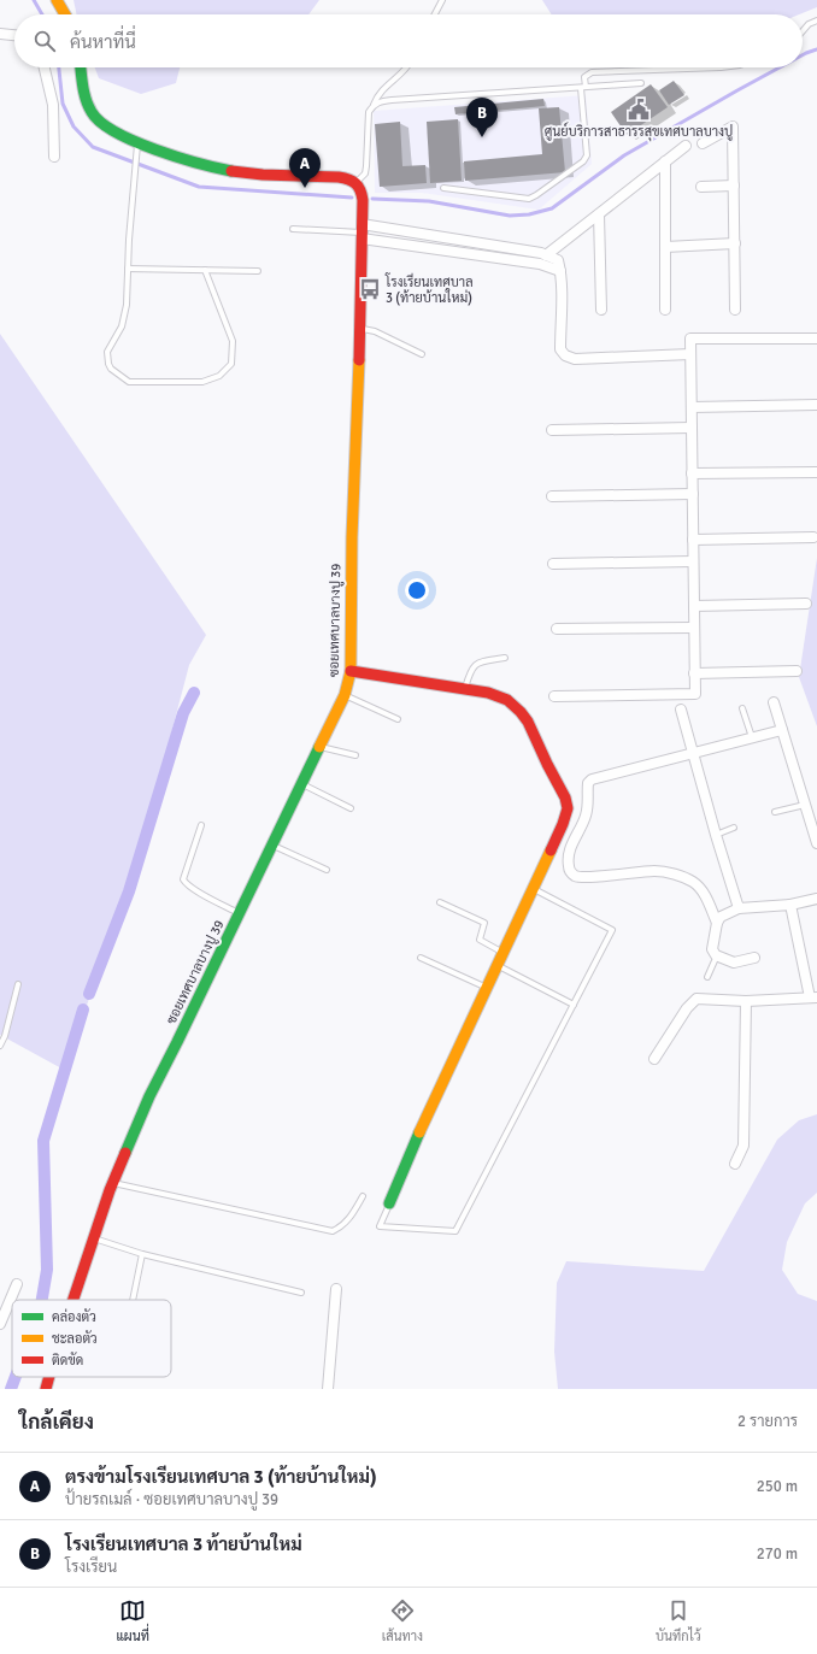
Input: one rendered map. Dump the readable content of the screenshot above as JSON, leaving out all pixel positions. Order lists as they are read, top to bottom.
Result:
{
  "streets": {
    "street": ["ซอยเทศบาลบางปู 39"]
  },
  "places": {
    "public building": ["ศูนย์บริการสาธารรสุขเทศบาลบางปู"],
    "bus stop": ["โรงเรียนเทศบาล 3 (ท้ายบ้านใหม่)"]
  },
  "legend": ["คล่องตัว", "ชะลอตัว", "ติดขัด"],
  "page": {
    "search": "ค้นหาที่นี่",
    "pins": ["B", "A"],
    "heading": ["ใกล้เคียง", "2 รายการ"],
    "list": [
      {
        "mark": "A",
        "name": "ตรงข้ามโรงเรียนเทศบาล 3 (ท้ายบ้านใหม่)",
        "note": "ป้ายรถเมล์ · ซอยเทศบาลบางปู 39",
        "value": "250 m"
      },
      {
        "mark": "B",
        "name": "โรงเรียนเทศบาล 3 ท้ายบ้านใหม่",
        "note": "โรงเรียน",
        "value": "270 m"
      }
    ],
    "nav": ["แผนที่", "เส้นทาง", "บันทึกไว้"]
  }
}
